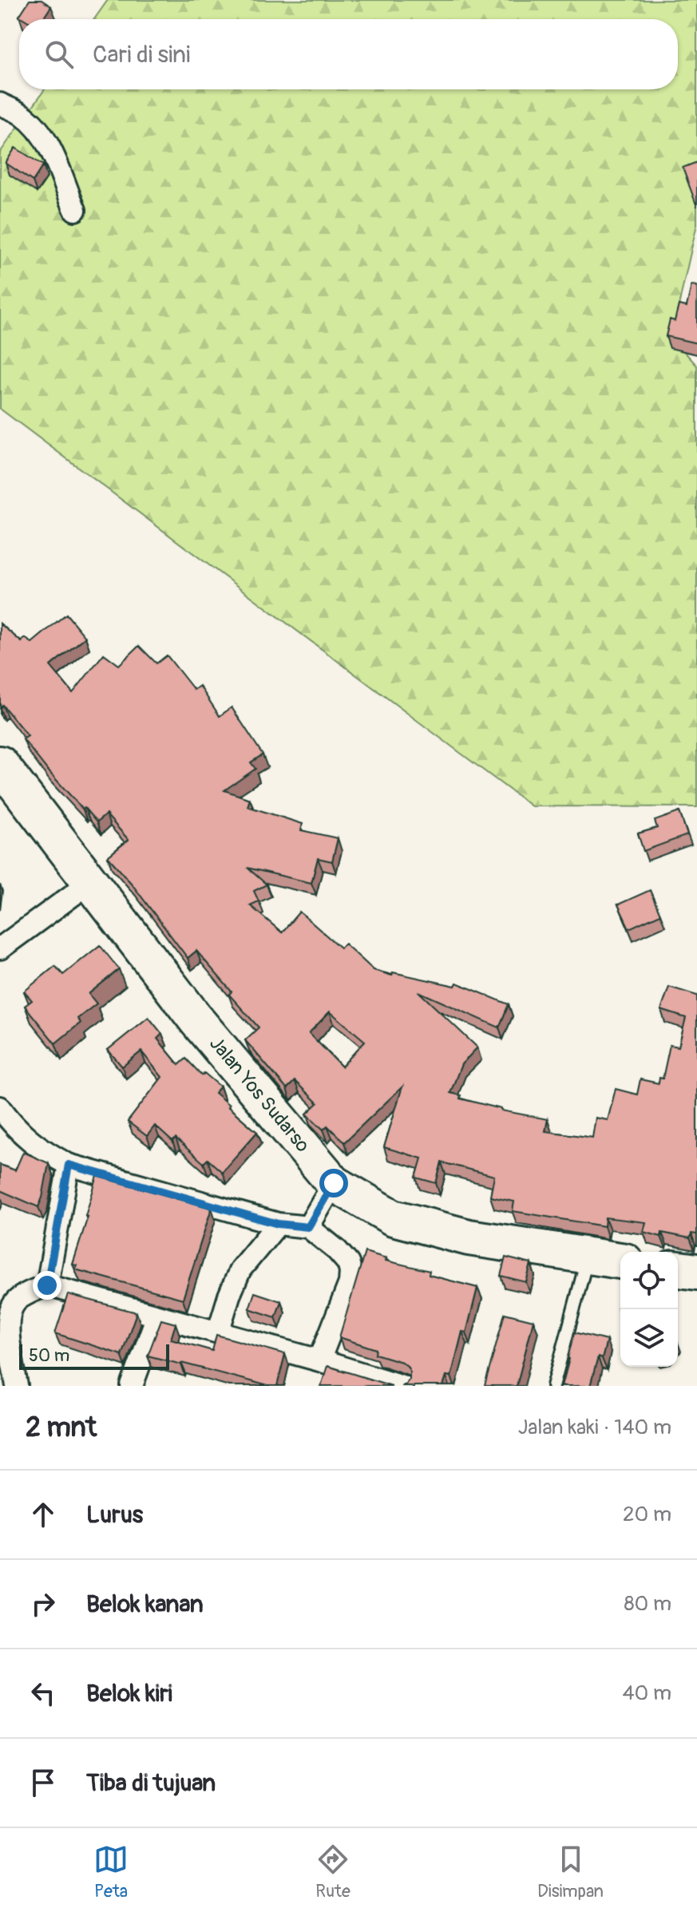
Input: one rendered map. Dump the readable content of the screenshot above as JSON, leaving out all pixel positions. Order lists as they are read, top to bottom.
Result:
{
  "streets": {
    "highway": ["Jalan Yos Sudarso"]
  },
  "scale_bar": "50 m",
  "page": {
    "search": "Cari di sini",
    "scale": "50 m",
    "heading": ["2 mnt", "Jalan kaki · 140 m"],
    "list": [
      ["Lurus", "20 m"],
      ["Belok kanan", "80 m"],
      ["Belok kiri", "40 m"],
      "Tiba di tujuan"
    ],
    "nav": ["Peta", "Rute", "Disimpan"]
  }
}
